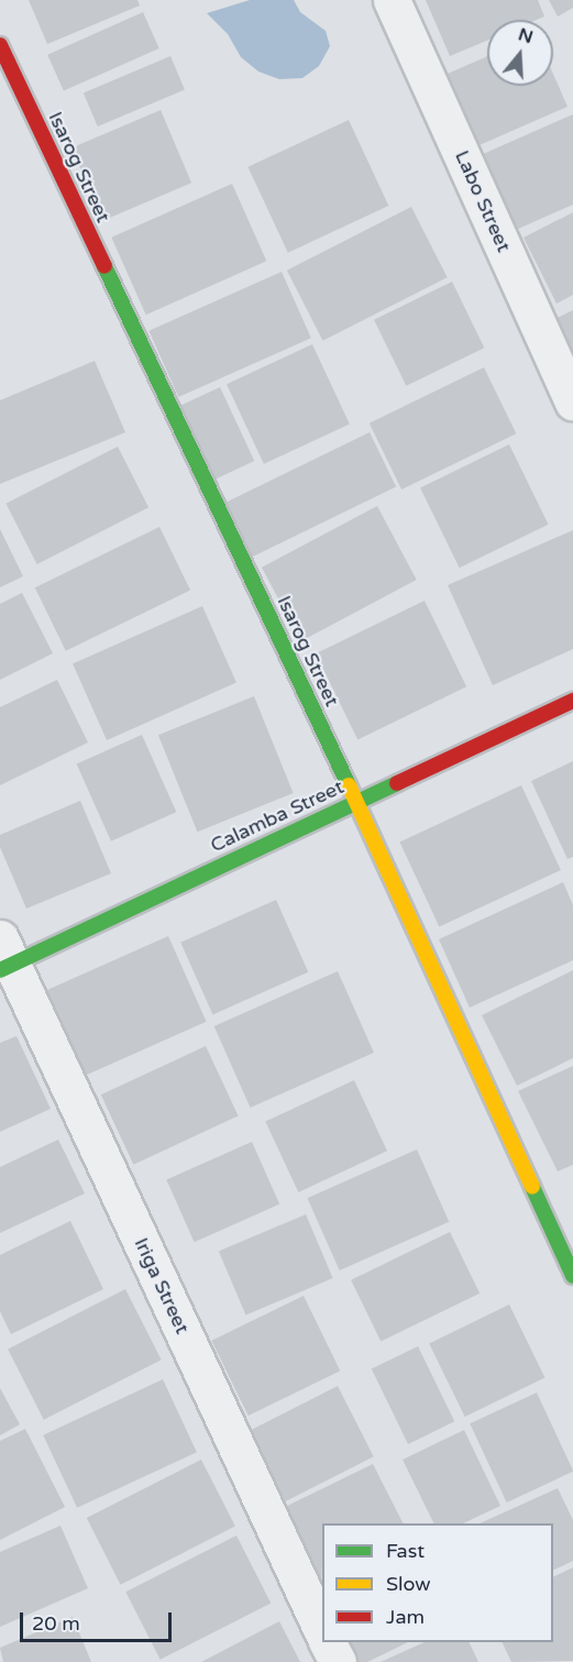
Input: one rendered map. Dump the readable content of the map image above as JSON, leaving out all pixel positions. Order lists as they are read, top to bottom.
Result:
{
  "streets": {
    "street": [
      "Isarog Street",
      "Labo Street",
      "Calamba Street",
      "Iriga Street"
    ]
  },
  "crossings": [
    ["Isarog Street", "Calamba Street"],
    ["Calamba Street", "Iriga Street"]
  ],
  "legend": ["Fast", "Slow", "Jam"],
  "scale_bar": "20 m",
  "north": "top"
}
